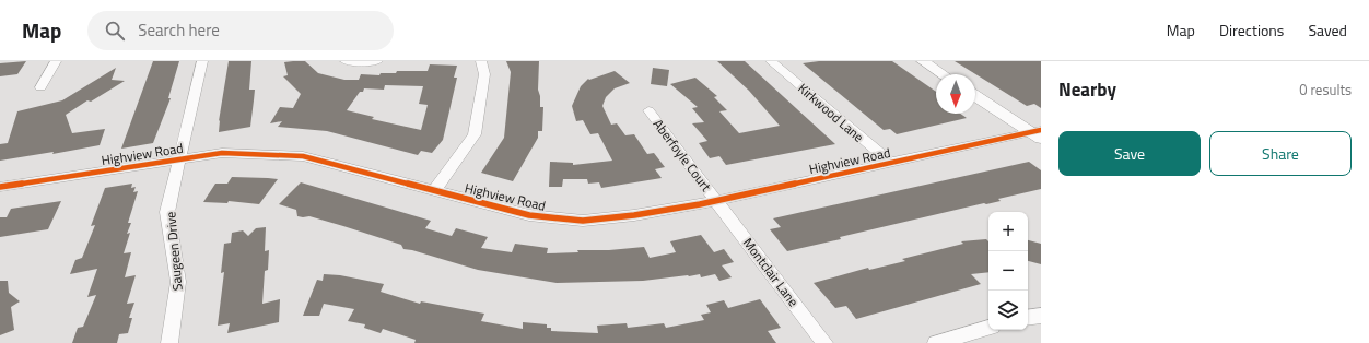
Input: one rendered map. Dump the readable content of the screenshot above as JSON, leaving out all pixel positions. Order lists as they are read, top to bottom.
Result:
{
  "streets": {
    "street": [
      "Kirkwood Lane",
      "Highview Road",
      "Aberfoyle Court",
      "Saugeen Drive",
      "Montclair Lane"
    ]
  },
  "crossings": [
    ["Kirkwood Lane", "Highview Road"],
    ["Highview Road", "Aberfoyle Court"],
    ["Highview Road", "Saugeen Drive"],
    ["Highview Road", "Montclair Lane"],
    ["Aberfoyle Court", "Montclair Lane"]
  ],
  "north": "bottom",
  "page": {
    "header": "Map",
    "search": "Search here",
    "nav": ["Map", "Directions", "Saved"],
    "heading": ["Nearby", "0 results"],
    "buttons": ["Save", "Share"],
    "map_buttons": ["+", "−"]
  }
}
